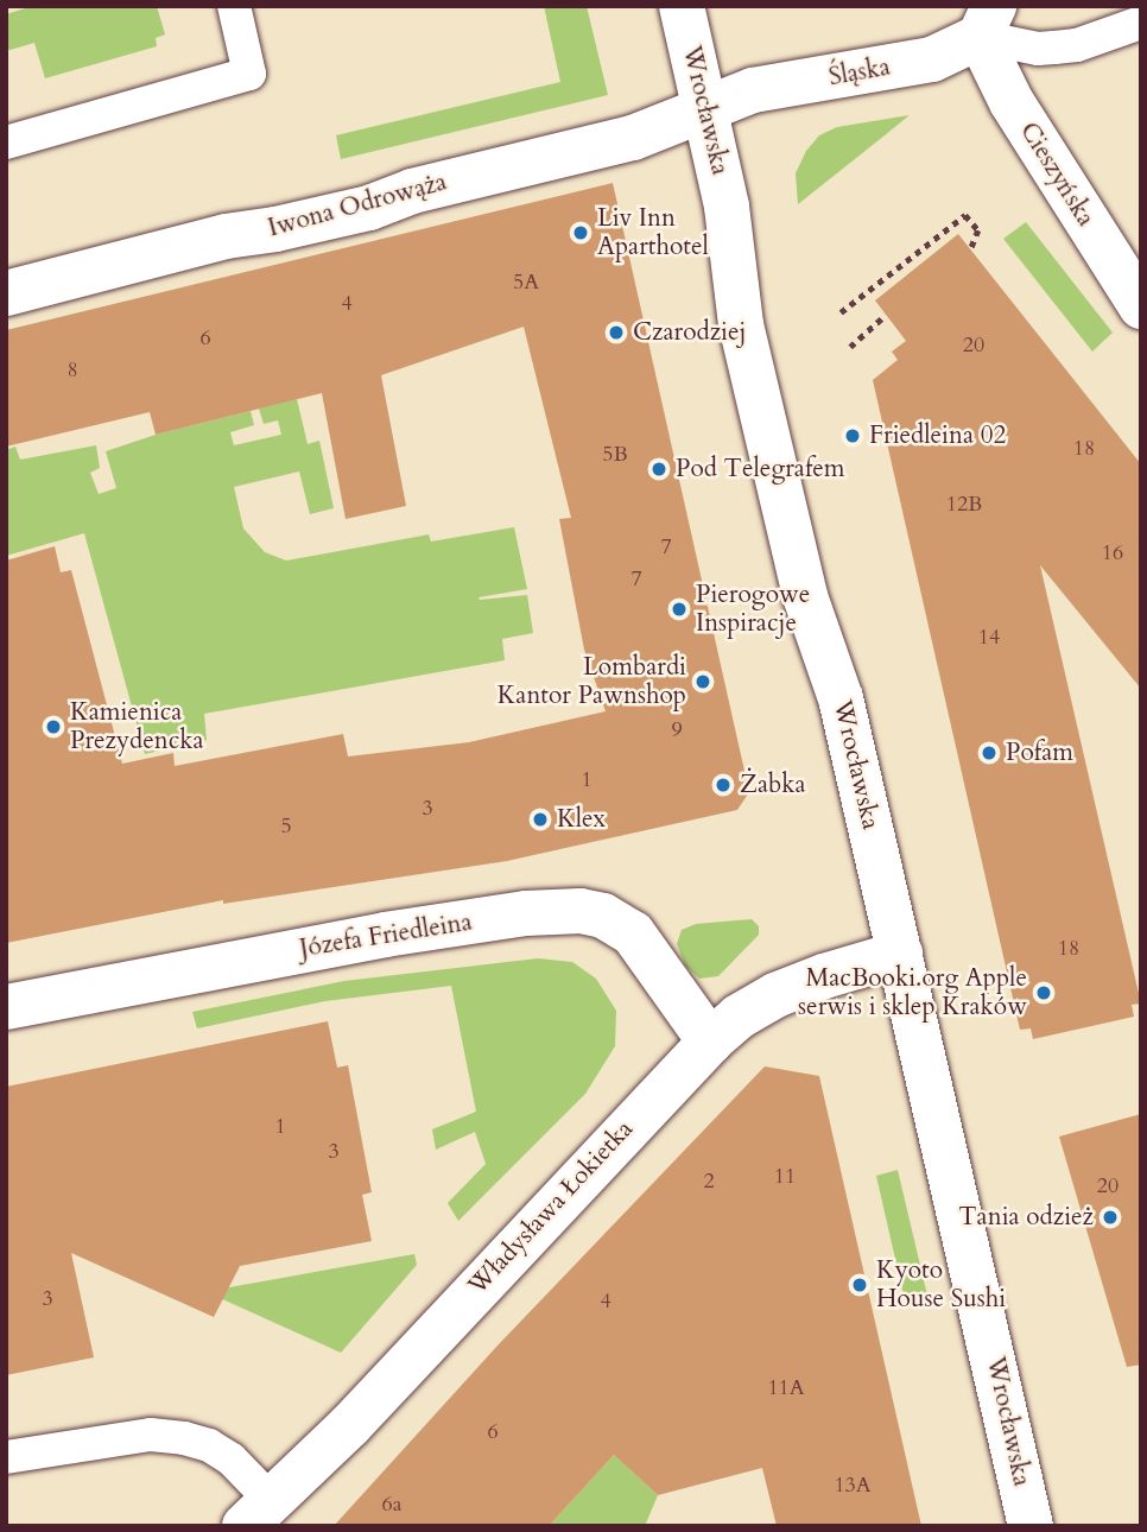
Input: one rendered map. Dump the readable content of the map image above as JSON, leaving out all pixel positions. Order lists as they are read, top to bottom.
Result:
{
  "streets": {
    "street": [
      "Śląska",
      "Wrocławska",
      "Cieszyńska",
      "Iwona Odrowąża",
      "Józefa Friedleina",
      "Władysława Łokietka"
    ]
  },
  "crossings": [
    ["Śląska", "Wrocławska"],
    ["Śląska", "Cieszyńska"],
    ["Śląska", "Iwona Odrowąża"],
    ["Wrocławska", "Iwona Odrowąża"],
    ["Wrocławska", "Władysława Łokietka"],
    ["Józefa Friedleina", "Władysława Łokietka"]
  ],
  "places": [
    "Liv Inn Aparthotel",
    "Czarodziej",
    "Friedleina 02",
    "Pod Telegrafem",
    "Pierogowe Inspiracje",
    "Lombardi Kantor Pawnshop",
    "Kamienica Prezydencka",
    "Pofam",
    "Żabka",
    "Klex",
    "MacBooki.org Apple serwis i sklep Kraków",
    "Tania odzież",
    "Kyoto House Sushi"
  ],
  "house_numbers": [
    "5A",
    "4",
    "6",
    "20",
    "8",
    "18",
    "5B",
    "12B",
    "7",
    "16",
    "7",
    "14",
    "9",
    "1",
    "3",
    "5",
    "18",
    "1",
    "3",
    "11",
    "2",
    "20",
    "3",
    "4",
    "11A",
    "6",
    "13A",
    "6a"
  ]
}
